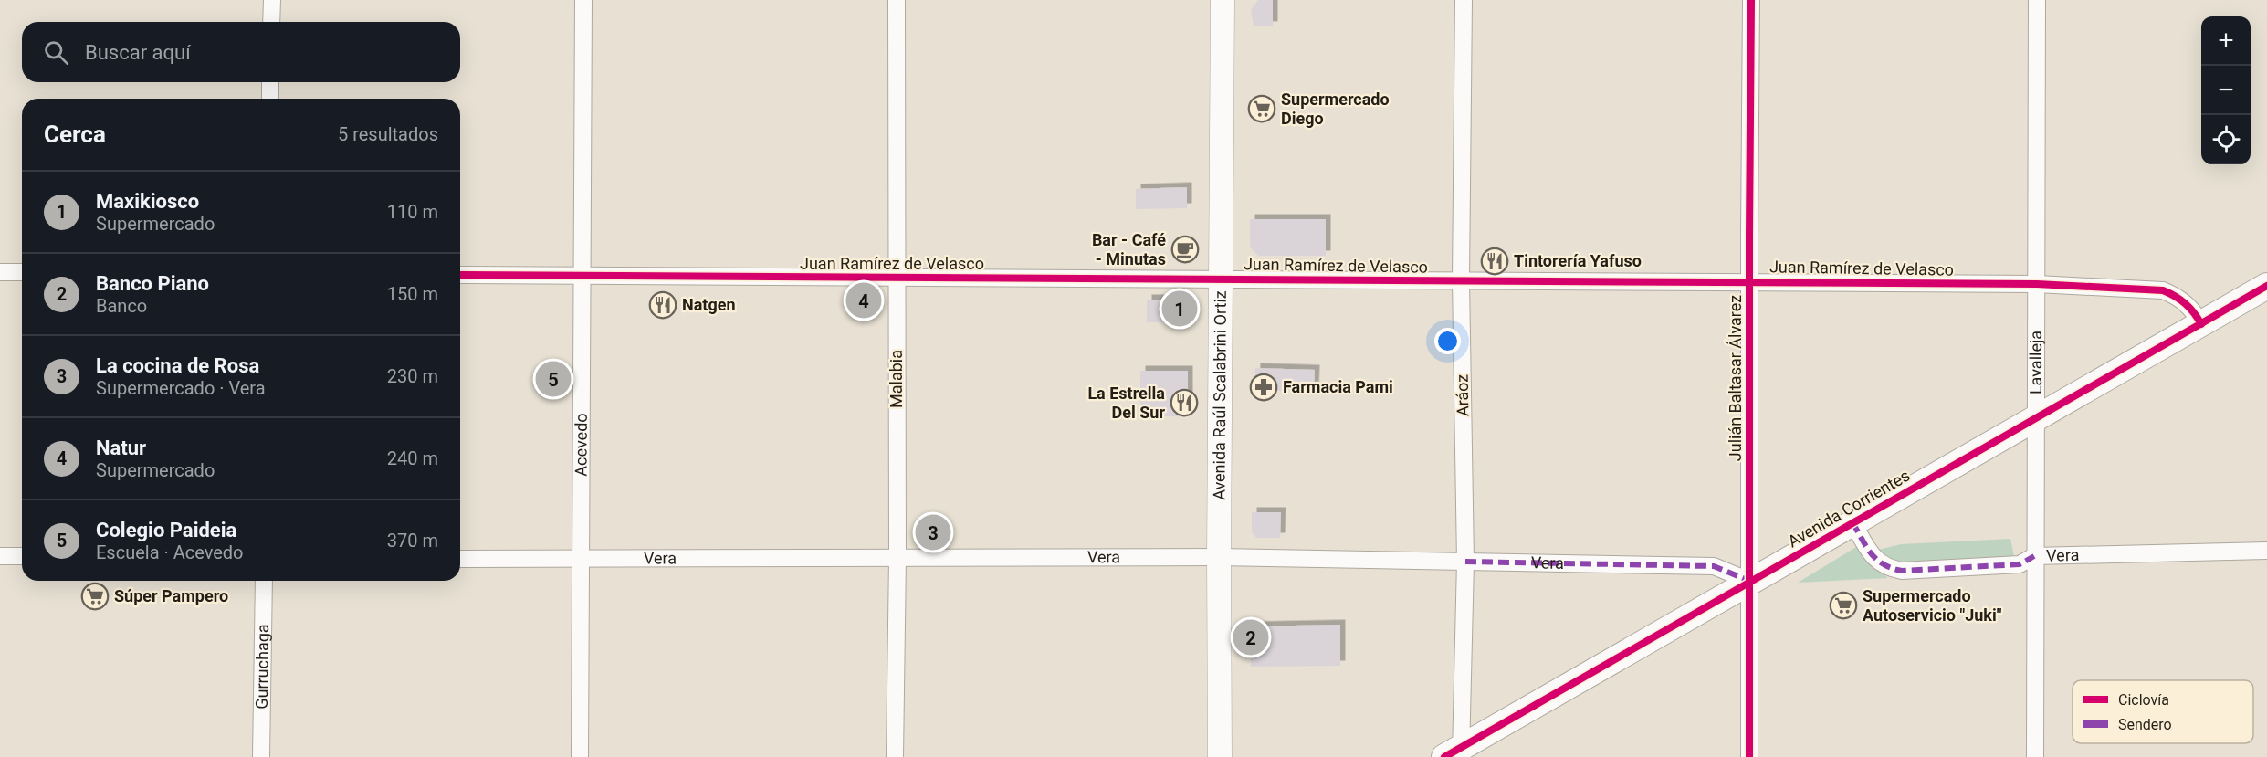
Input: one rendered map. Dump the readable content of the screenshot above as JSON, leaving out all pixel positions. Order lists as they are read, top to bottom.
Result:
{
  "streets": {
    "main road": ["Avenida Raúl Scalabrini Ortiz", "Avenida Corrientes"],
    "street": [
      "Juan Ramírez de Velasco",
      "Lavalleja",
      "Julián Baltasar Álvarez",
      "Malabia",
      "Aráoz",
      "Acevedo",
      "Vera",
      "Gurruchaga"
    ]
  },
  "crossings": [
    ["Juan Ramírez de Velasco", "Lavalleja"],
    ["Juan Ramírez de Velasco", "Julián Baltasar Álvarez"],
    ["Juan Ramírez de Velasco", "Malabia"],
    ["Juan Ramírez de Velasco", "Avenida Raúl Scalabrini Ortiz"],
    ["Juan Ramírez de Velasco", "Aráoz"],
    ["Juan Ramírez de Velasco", "Acevedo"],
    ["Juan Ramírez de Velasco", "Avenida Corrientes"],
    ["Lavalleja", "Avenida Corrientes"],
    ["Lavalleja", "Vera"],
    ["Julián Baltasar Álvarez", "Avenida Corrientes"],
    ["Julián Baltasar Álvarez", "Vera"],
    ["Malabia", "Vera"],
    ["Avenida Raúl Scalabrini Ortiz", "Vera"],
    ["Aráoz", "Avenida Corrientes"],
    ["Aráoz", "Vera"],
    ["Acevedo", "Vera"],
    ["Avenida Corrientes", "Vera"]
  ],
  "places": {
    "supermarket": ["Supermercado Diego", "Súper Pampero", "Supermercado Autoservicio \"Juki\""],
    "cafe": ["Bar - Café - Minutas"],
    "restaurant": ["Tintorería Yafuso", "Natgen", "La Estrella Del Sur"],
    "pharmacy": ["Farmacia Pami"]
  },
  "legend": ["Ciclovía", "Sendero"],
  "page": {
    "map_buttons": ["+", "−"],
    "search": "Buscar aquí",
    "heading": ["Cerca", "5 resultados"],
    "list": [
      {
        "mark": "1",
        "name": "Maxikiosco",
        "note": "Supermercado",
        "value": "110 m"
      },
      {
        "mark": "2",
        "name": "Banco Piano",
        "note": "Banco",
        "value": "150 m"
      },
      {
        "mark": "3",
        "name": "La cocina de Rosa",
        "note": "Supermercado · Vera",
        "value": "230 m"
      },
      {
        "mark": "4",
        "name": "Natur",
        "note": "Supermercado",
        "value": "240 m"
      },
      {
        "mark": "5",
        "name": "Colegio Paideia",
        "note": "Escuela · Acevedo",
        "value": "370 m"
      }
    ],
    "pins": [
      "4",
      "1",
      "5",
      "3",
      "2"
    ]
  }
}
